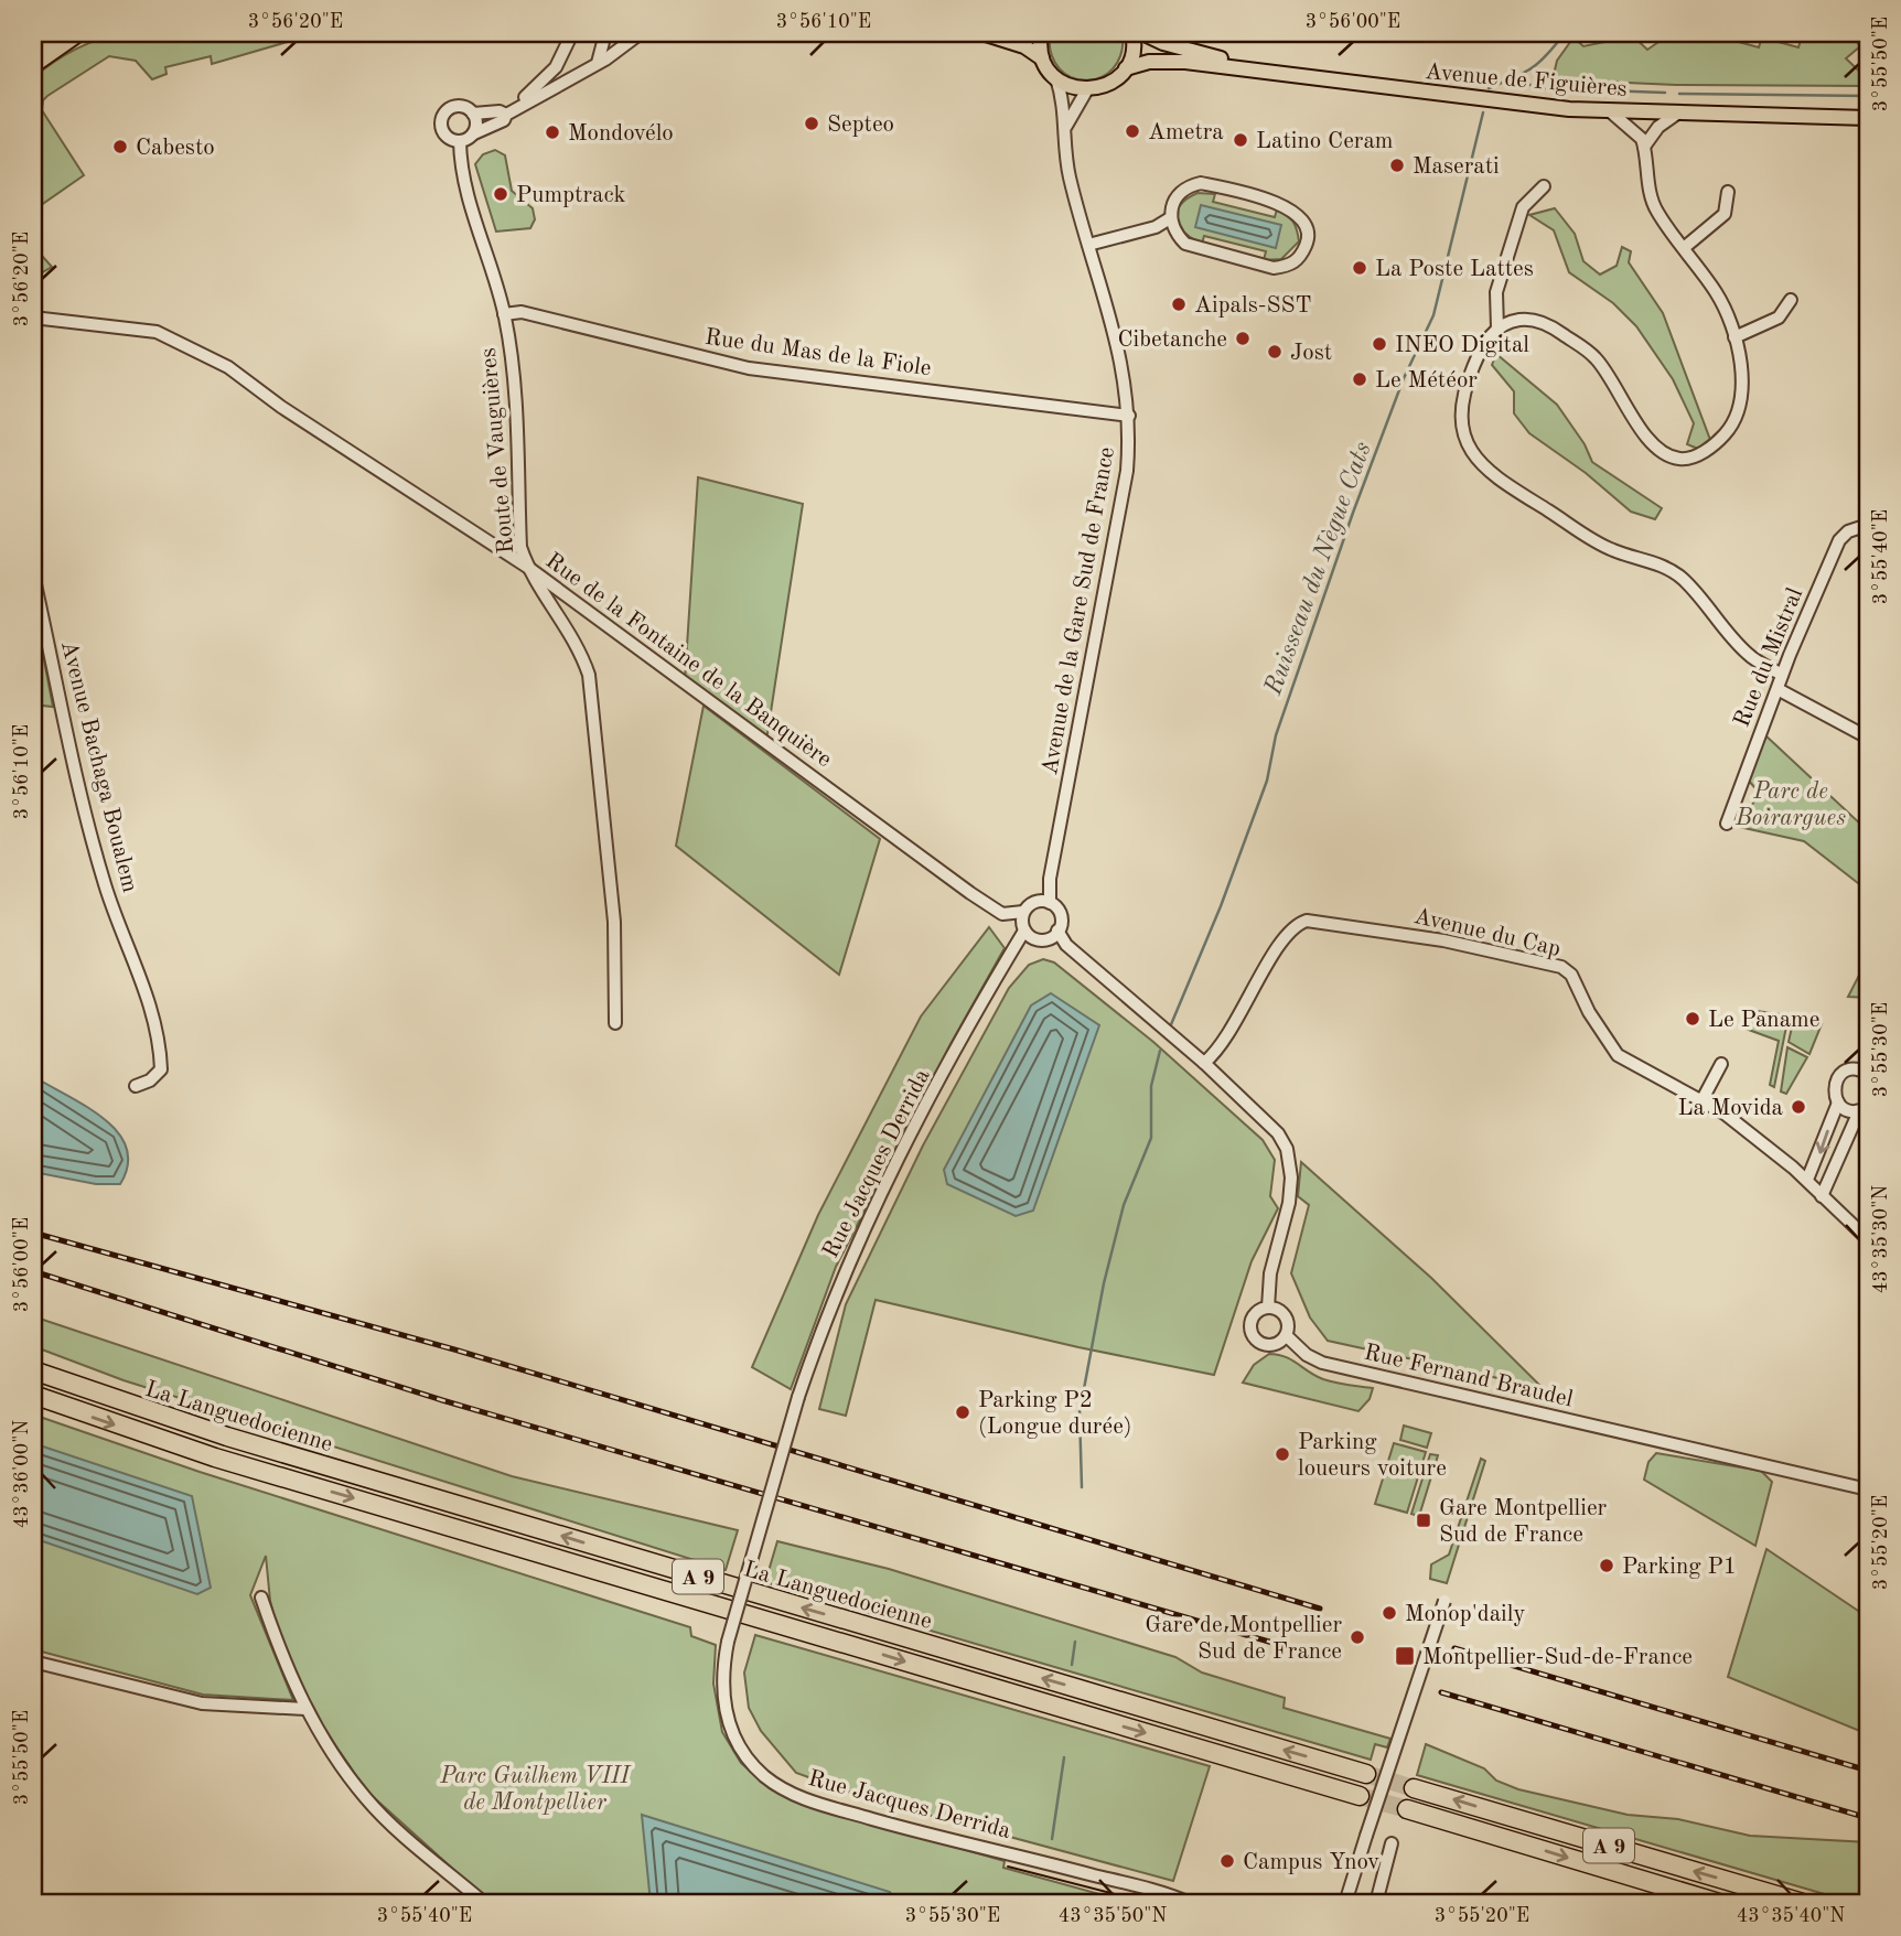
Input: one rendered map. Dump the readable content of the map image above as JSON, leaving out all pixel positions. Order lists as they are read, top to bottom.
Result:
{
  "streets": {
    "highway": ["La Languedocienne", "A 9"],
    "main road": ["Avenue de Figuières"],
    "street": [
      "Rue du Mas de la Fiole",
      "Route de Vauguières",
      "Avenue de la Gare Sud de France",
      "Rue du Mistral",
      "Rue de la Fontaine de la Banquière",
      "Avenue Bachaga Boualem",
      "Avenue du Cap",
      "Rue Jacques Derrida",
      "Rue Fernand Braudel"
    ]
  },
  "crossings": [
    ["Rue du Mas de la Fiole", "Route de Vauguières"],
    ["Rue du Mas de la Fiole", "Avenue de la Gare Sud de France"],
    ["Route de Vauguières", "Rue de la Fontaine de la Banquière"]
  ],
  "water": ["Ruisseau du Nègue Cats"],
  "parks": ["Parc de Boirargues", "Parc Guilhem VIII de Montpellier"],
  "places": {
    "other": [
      "Septeo",
      "Ametra",
      "Mondovélo",
      "Latino Ceram",
      "Cabesto",
      "Maserati",
      "Pumptrack",
      "La Poste Lattes",
      "Aipals-SST",
      "Cibetanche",
      "INEO Digital",
      "Jost",
      "Le Météor",
      "Le Paname",
      "La Movida",
      "Parking P2 (Longue durée)",
      "Parking loueurs voiture",
      "Parking P1",
      "Monop'daily",
      "Gare de Montpellier Sud de France",
      "Campus Ynov"
    ],
    "transit": ["Gare Montpellier Sud de France", "Montpellier-Sud-de-France"]
  },
  "coordinates": [
    "3°56'20\"E",
    "3°56'10\"E",
    "3°56'00\"E",
    "3°55'50\"E",
    "3°55'40\"E",
    "3°55'30\"E",
    "43°35'30\"N",
    "43°36'00\"N",
    "3°55'20\"E",
    "43°35'50\"N",
    "43°35'40\"N"
  ]
}
